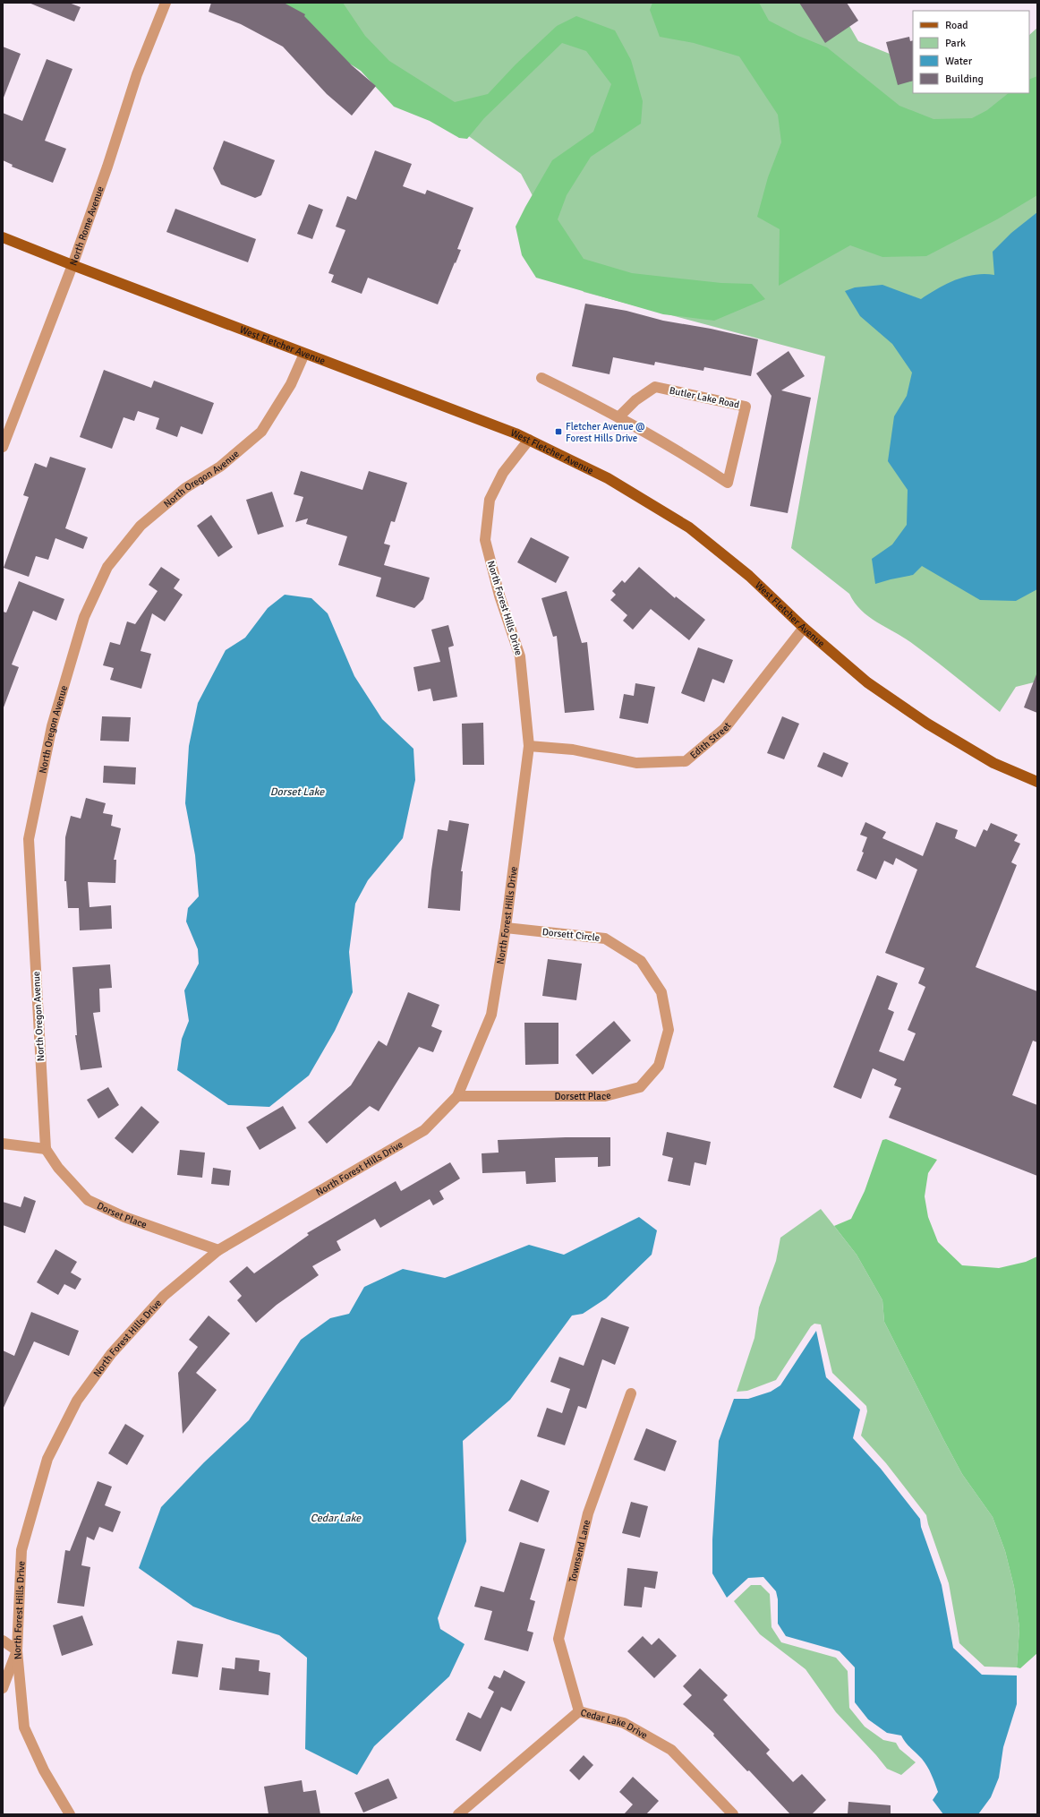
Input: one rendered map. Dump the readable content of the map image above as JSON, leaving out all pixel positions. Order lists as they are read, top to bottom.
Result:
{
  "streets": {
    "main road": ["West Fletcher Avenue"],
    "street": [
      "North Rome Avenue",
      "Butler Lake Road",
      "North Oregon Avenue",
      "North Forest Hills Drive",
      "Edith Street",
      "Dorsett Circle",
      "Dorsett Place",
      "Dorset Place",
      "Townsend Lane",
      "Cedar Lake Drive"
    ]
  },
  "crossings": [
    ["North Rome Avenue", "West Fletcher Avenue"],
    ["West Fletcher Avenue", "North Oregon Avenue"],
    ["West Fletcher Avenue", "North Forest Hills Drive"],
    ["West Fletcher Avenue", "Edith Street"],
    ["North Oregon Avenue", "Dorset Place"],
    ["North Forest Hills Drive", "Edith Street"],
    ["North Forest Hills Drive", "Dorsett Circle"],
    ["North Forest Hills Drive", "Dorsett Place"],
    ["North Forest Hills Drive", "Dorset Place"],
    ["Dorsett Circle", "Dorsett Place"],
    ["Townsend Lane", "Cedar Lake Drive"]
  ],
  "water": ["Dorset Lake", "Cedar Lake"],
  "places": {
    "transit": ["Fletcher Avenue @ Forest Hills Drive"]
  },
  "legend": [
    "Road",
    "Park",
    "Water",
    "Building"
  ]
}
